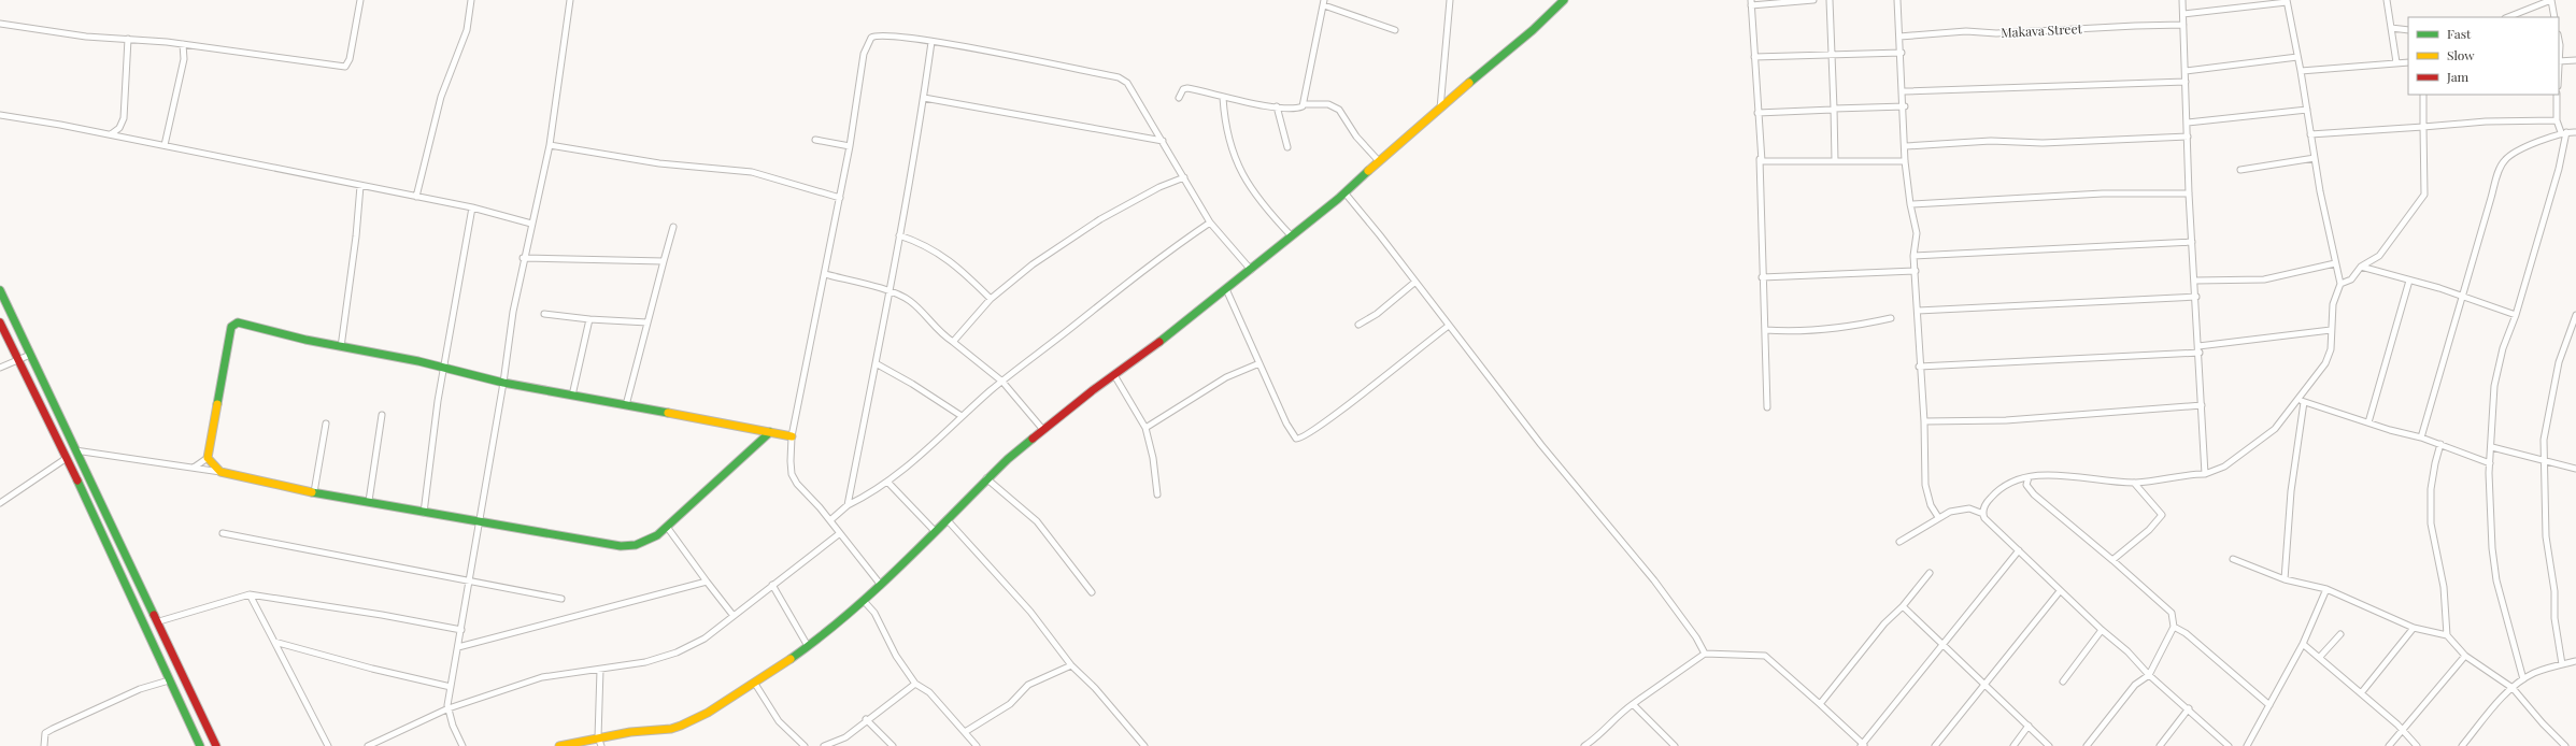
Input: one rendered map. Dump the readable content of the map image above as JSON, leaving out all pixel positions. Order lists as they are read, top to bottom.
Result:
{
  "streets": {
    "street": ["Makava Street"]
  },
  "legend": ["Fast", "Slow", "Jam"]
}
